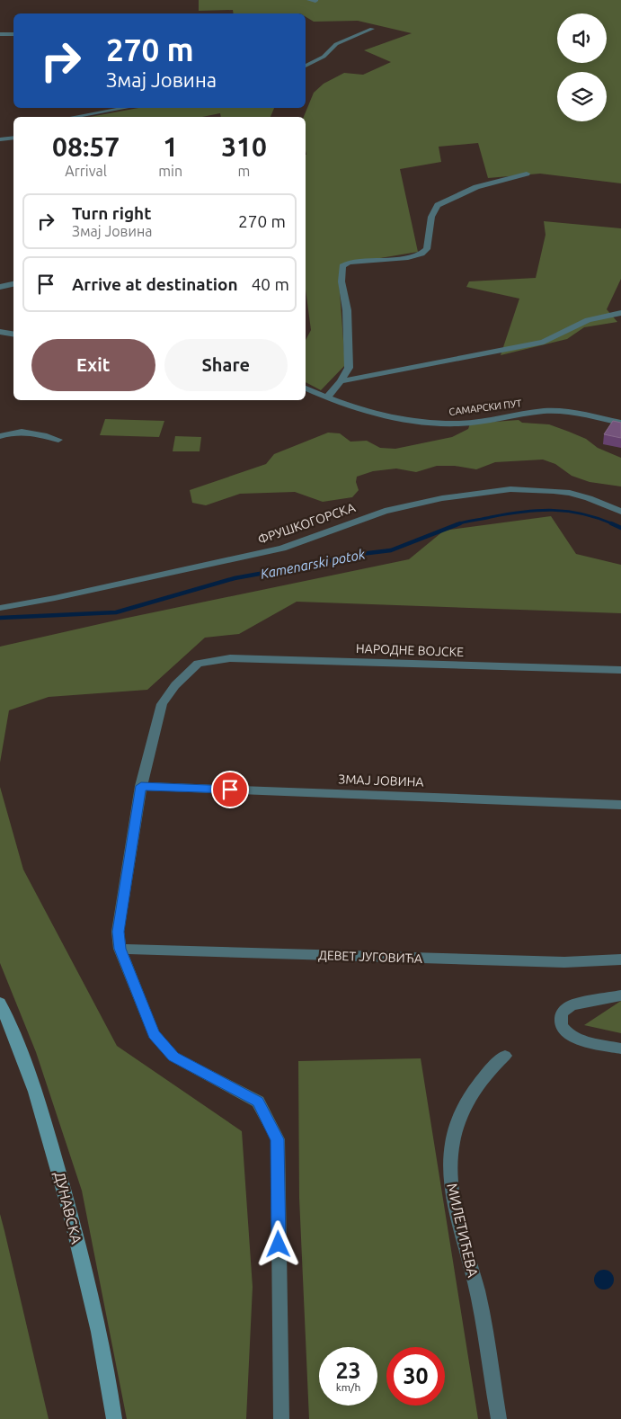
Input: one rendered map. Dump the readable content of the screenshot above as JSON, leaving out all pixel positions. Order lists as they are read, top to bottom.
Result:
{
  "streets": {
    "main road": ["ДУНАВСКА"],
    "street": [
      "САМАРСКИ ПУТ",
      "ФРУШКОГОРСКА",
      "НАРОДНЕ ВОЈСКЕ",
      "ЗМАЈ ЈОВИНА",
      "ДЕВЕТ ЈУГОВИЋА",
      "МИЛЕТИЋЕВА"
    ]
  },
  "crossings": [
    ["НАРОДНЕ ВОЈСКЕ", "ЗМАЈ ЈОВИНА"]
  ],
  "water": ["Kamenarski potok"],
  "page": {
    "turn": ["270 m", "Змај Јовина"],
    "eta": [
      "08:57",
      "Arrival",
      "1",
      "min",
      "310",
      "m"
    ],
    "list": [
      {
        "name": "Turn right",
        "note": "Змај Јовина",
        "value": "270 m"
      },
      {
        "name": "Arrive at destination",
        "value": "40 m"
      }
    ],
    "buttons": ["Exit", "Share"],
    "speed": "23 km/h",
    "limit": "30"
  }
}
